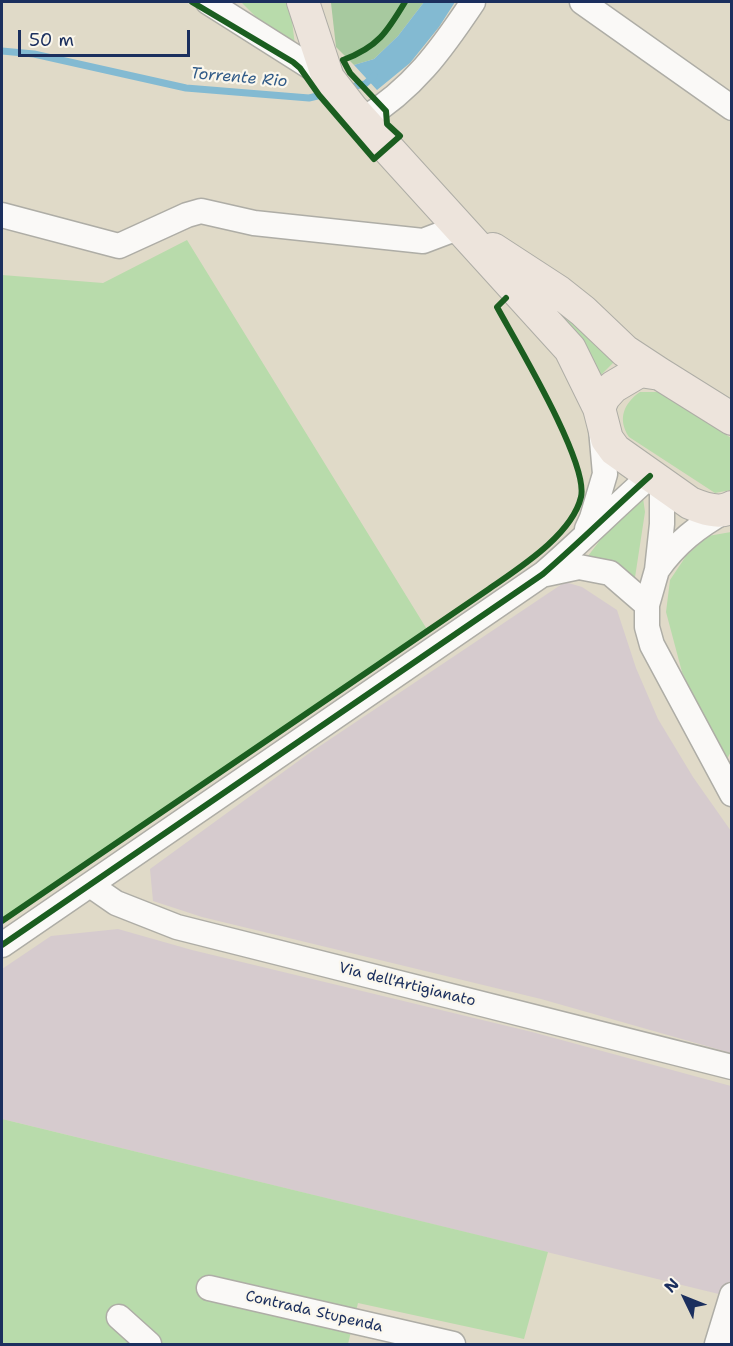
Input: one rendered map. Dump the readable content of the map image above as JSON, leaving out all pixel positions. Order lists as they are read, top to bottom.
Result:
{
  "streets": {
    "street": ["Via dell'Artigianato", "Contrada Stupenda"]
  },
  "water": ["Torrente Rio"],
  "scale_bar": "50 m",
  "north": "top left"
}
